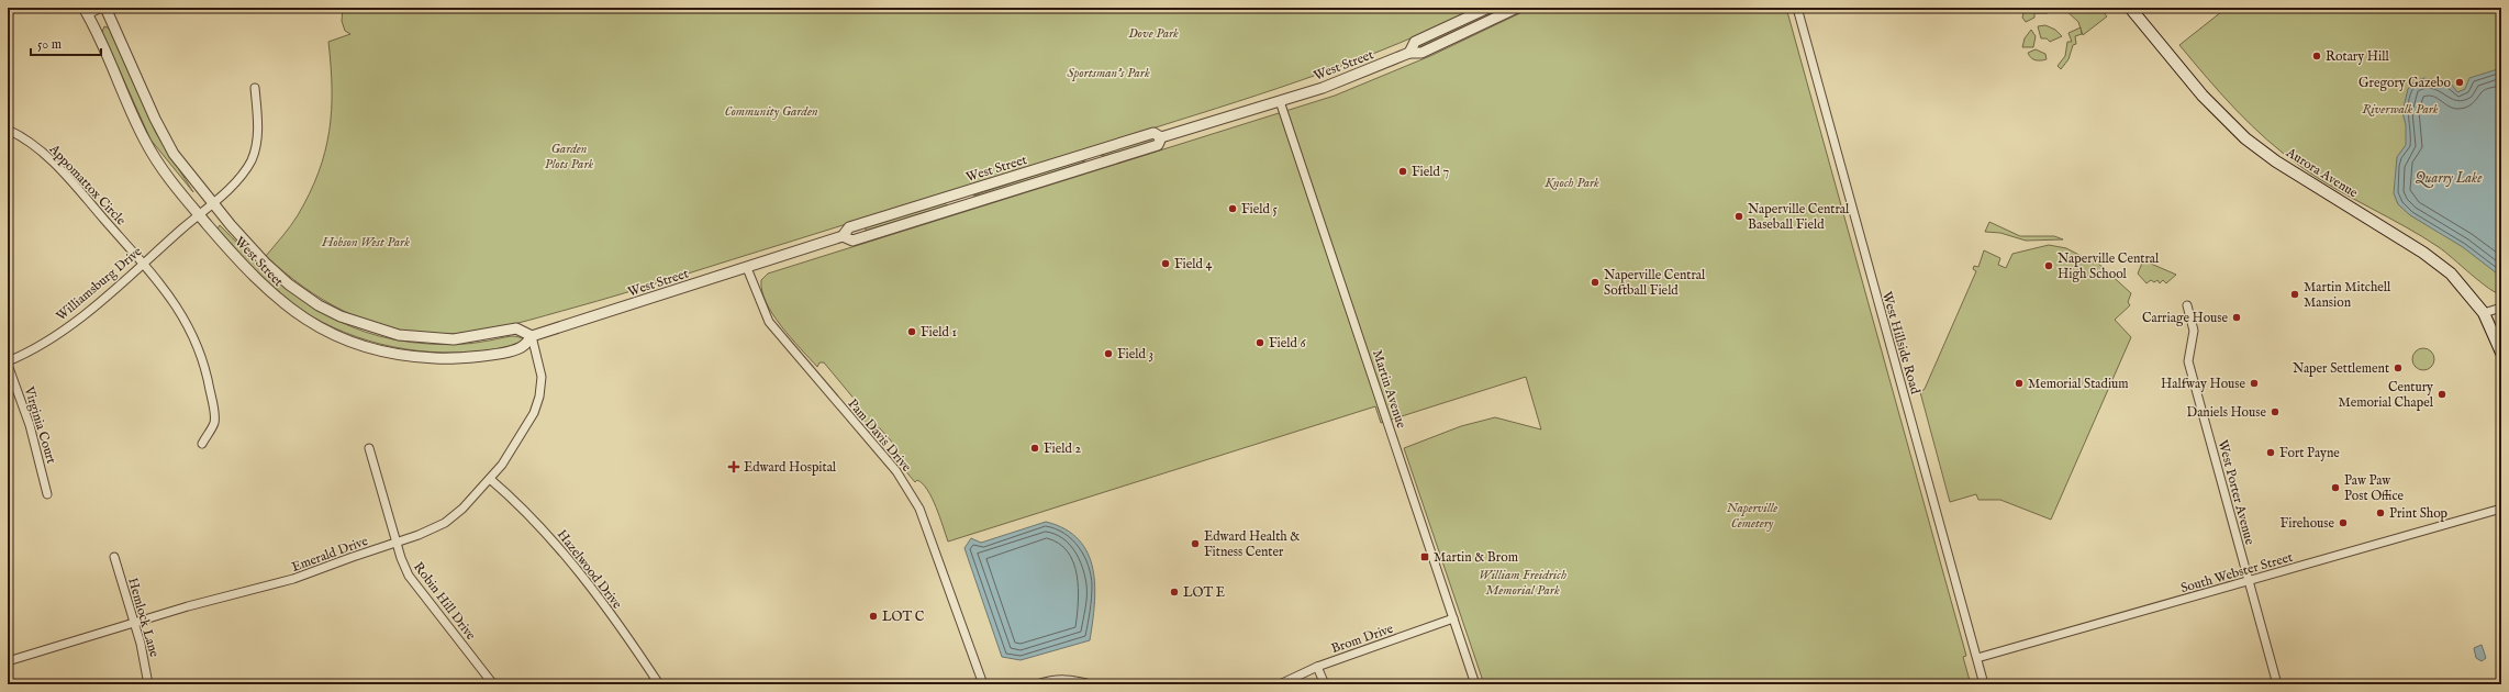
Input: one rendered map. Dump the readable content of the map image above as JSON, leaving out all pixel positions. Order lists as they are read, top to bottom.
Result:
{
  "streets": {
    "main road": ["Aurora Avenue"],
    "street": [
      "West Street",
      "Appomattox Circle",
      "Williamsburg Drive",
      "West Hillside Road",
      "Martin Avenue",
      "Virginia Court",
      "Pam Davis Drive",
      "West Porter Avenue",
      "Emerald Drive",
      "Hazelwood Drive",
      "South Webster Street",
      "Robin Hill Drive",
      "Hemlock Lane",
      "Brom Drive"
    ]
  },
  "crossings": [
    ["West Street", "Williamsburg Drive"],
    ["West Street", "Martin Avenue"],
    ["West Street", "Pam Davis Drive"],
    ["West Street", "Emerald Drive"],
    ["Appomattox Circle", "Williamsburg Drive"],
    ["West Hillside Road", "South Webster Street"],
    ["Martin Avenue", "Brom Drive"],
    ["West Porter Avenue", "South Webster Street"],
    ["Emerald Drive", "Hazelwood Drive"],
    ["Emerald Drive", "Robin Hill Drive"],
    ["Emerald Drive", "Hemlock Lane"]
  ],
  "water": ["Quarry Lake"],
  "parks": [
    "Dove Park",
    "Sportsman's Park",
    "Riverwalk Park",
    "Community Garden",
    "Garden Plots Park",
    "Knoch Park",
    "Hobson West Park",
    "Naperville Cemetery",
    "William Freidrich Memorial Park"
  ],
  "places": {
    "other": [
      "Rotary Hill",
      "Gregory Gazebo",
      "Field 7",
      "Field 5",
      "Naperville Central Baseball Field",
      "Field 4",
      "Naperville Central High School",
      "Naperville Central Softball Field",
      "Martin Mitchell Mansion",
      "Carriage House",
      "Field 1",
      "Field 6",
      "Field 3",
      "Naper Settlement",
      "Memorial Stadium",
      "Halfway House",
      "Century Memorial Chapel",
      "Daniels House",
      "Field 2",
      "Fort Payne",
      "Paw Paw Post Office",
      "Print Shop",
      "Firehouse",
      "Edward Health & Fitness Center",
      "LOT E",
      "LOT C"
    ],
    "health": ["Edward Hospital"],
    "transit": ["Martin & Brom"]
  },
  "scale_bar": "50 m"
}
